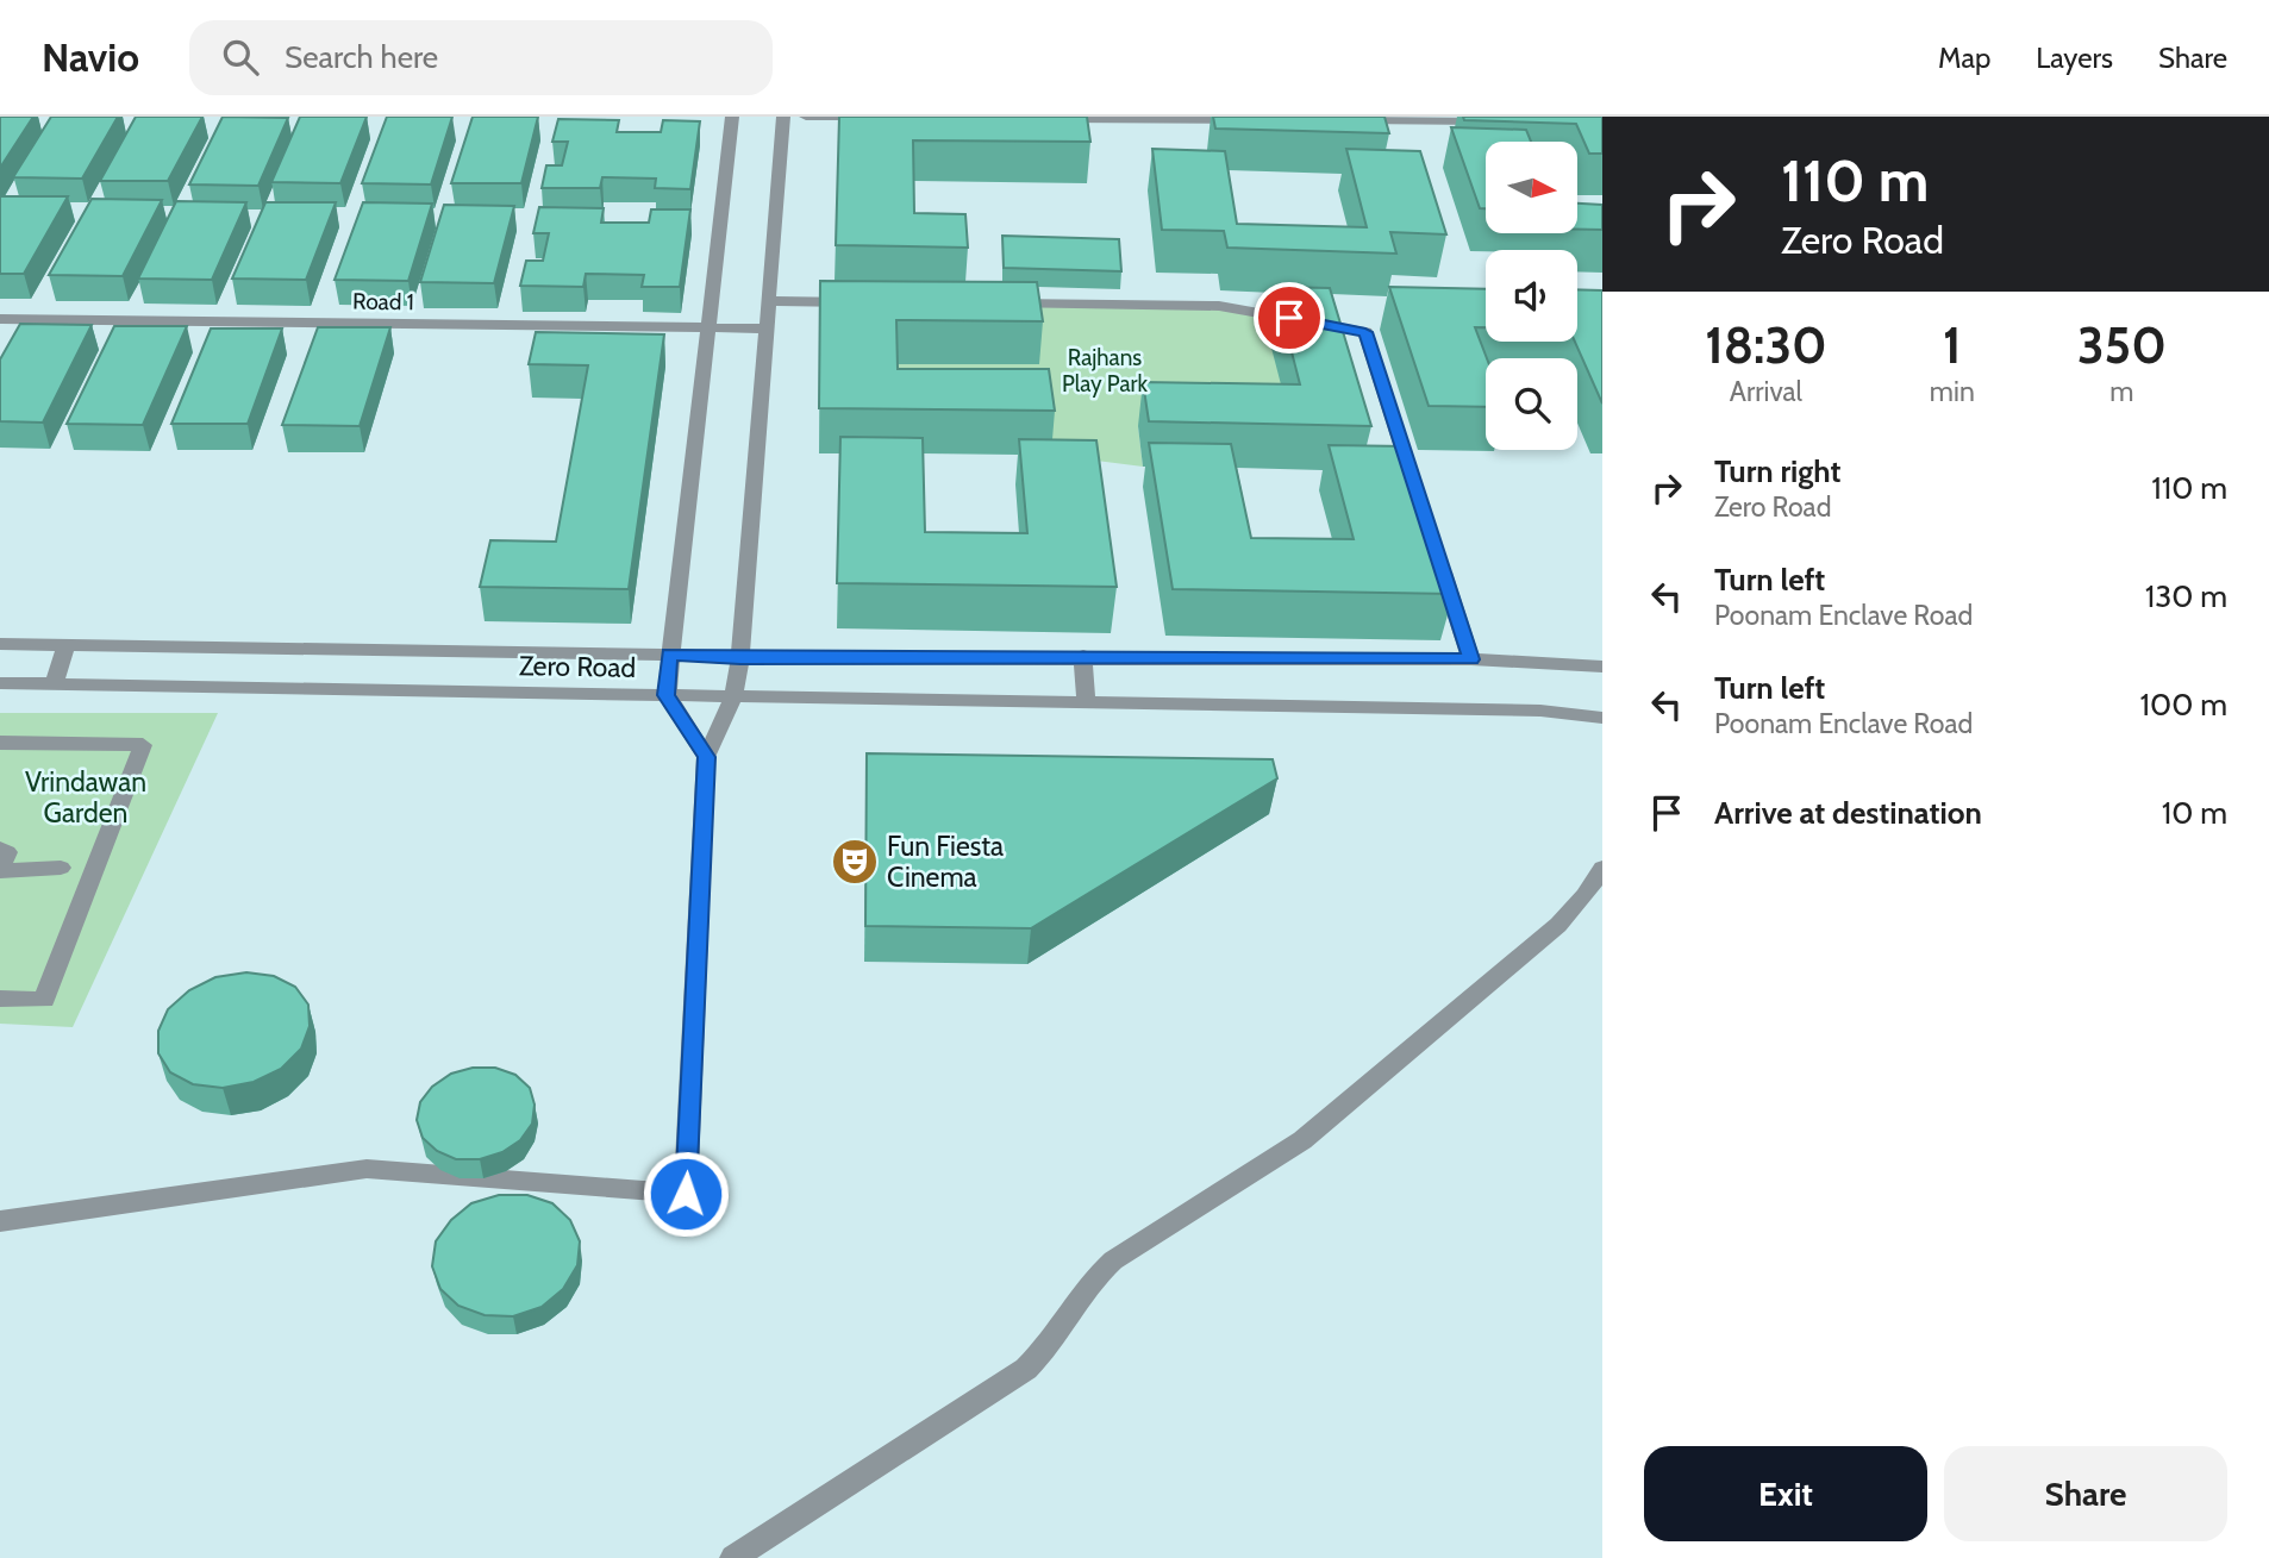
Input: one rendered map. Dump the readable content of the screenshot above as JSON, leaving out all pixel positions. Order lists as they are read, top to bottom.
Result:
{
  "streets": {
    "street": ["Road 1", "Zero Road"]
  },
  "parks": ["Rajhans Play Park", "Vrindawan Garden"],
  "places": {
    "theatre": ["Fun Fiesta Cinema"]
  },
  "north": "right",
  "page": {
    "header": "Navio",
    "search": "Search here",
    "nav": ["Map", "Layers", "Share"],
    "turn": ["110 m", "Zero Road"],
    "eta": [
      "18:30",
      "Arrival",
      "1",
      "min",
      "350",
      "m"
    ],
    "list": [
      {
        "name": "Turn right",
        "note": "Zero Road",
        "value": "110 m"
      },
      {
        "name": "Turn left",
        "note": "Poonam Enclave Road",
        "value": "130 m"
      },
      {
        "name": "Turn left",
        "note": "Poonam Enclave Road",
        "value": "100 m"
      },
      {
        "name": "Arrive at destination",
        "value": "10 m"
      }
    ],
    "buttons": ["Exit", "Share"]
  }
}
